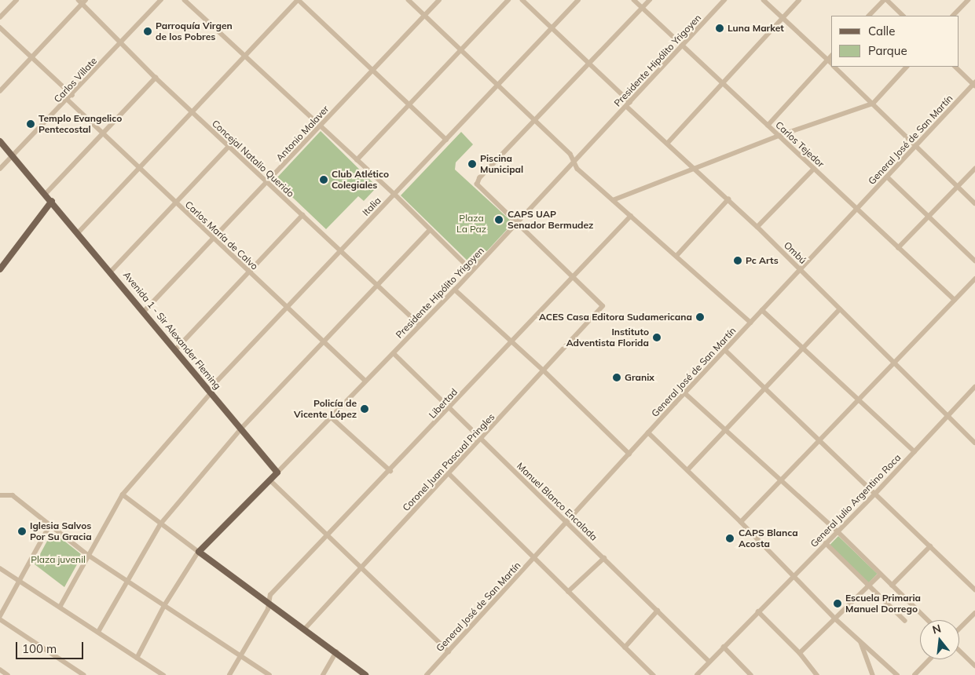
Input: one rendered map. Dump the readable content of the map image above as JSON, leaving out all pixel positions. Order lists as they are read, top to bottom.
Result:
{
  "streets": {
    "main road": ["Avenida 1 - Sir Alexander Fleming"],
    "street": [
      "Presidente Hipólito Yrigoyen",
      "Carlos Villate",
      "Antonio Malaver",
      "General José de San Martín",
      "Carlos Tejedor",
      "Concejal Natalio Querido",
      "Italia",
      "Carlos María de Calvo",
      "Ombú",
      "Libertad",
      "Coronel Juan Pascual Pringles",
      "General Julio Argentino Roca",
      "Manuel Blanco Encalada"
    ]
  },
  "crossings": [
    ["Presidente Hipólito Yrigoyen", "Carlos Tejedor"],
    ["Presidente Hipólito Yrigoyen", "Concejal Natalio Querido"],
    ["Presidente Hipólito Yrigoyen", "Carlos María de Calvo"],
    ["Presidente Hipólito Yrigoyen", "Ombú"],
    ["Presidente Hipólito Yrigoyen", "Avenida 1 - Sir Alexander Fleming"],
    ["Presidente Hipólito Yrigoyen", "Manuel Blanco Encalada"],
    ["Carlos Villate", "Concejal Natalio Querido"],
    ["Carlos Villate", "Carlos María de Calvo"],
    ["Carlos Villate", "Avenida 1 - Sir Alexander Fleming"],
    ["Antonio Malaver", "Concejal Natalio Querido"],
    ["Antonio Malaver", "Carlos María de Calvo"],
    ["Antonio Malaver", "Avenida 1 - Sir Alexander Fleming"],
    ["General José de San Martín", "Carlos Tejedor"],
    ["General José de San Martín", "Ombú"],
    ["General José de San Martín", "Manuel Blanco Encalada"],
    ["Concejal Natalio Querido", "Italia"],
    ["Italia", "Carlos María de Calvo"],
    ["Italia", "Avenida 1 - Sir Alexander Fleming"],
    ["Ombú", "General Julio Argentino Roca"],
    ["Libertad", "Coronel Juan Pascual Pringles"],
    ["Libertad", "Manuel Blanco Encalada"],
    ["Coronel Juan Pascual Pringles", "Manuel Blanco Encalada"],
    ["General Julio Argentino Roca", "Manuel Blanco Encalada"]
  ],
  "parks": ["Plaza La Paz", "Plaza juvenil"],
  "places": [
    "Luna Market",
    "Parroquía Virgen de los Pobres",
    "Templo Evangelico Pentecostal",
    "Piscina Municipal",
    "Club Atlético Colegiales",
    "CAPS UAP Senador Bermudez",
    "Pc Arts",
    "ACES Casa Editora Sudamericana",
    "Instituto Adventista Florida",
    "Granix",
    "Policía de Vicente López",
    "Iglesia Salvos Por Su Gracia",
    "CAPS Blanca Acosta",
    "Escuela Primaria Manuel Dorrego"
  ],
  "legend": ["Calle", "Parque"],
  "scale_bar": "100 m",
  "north": "top"
}
